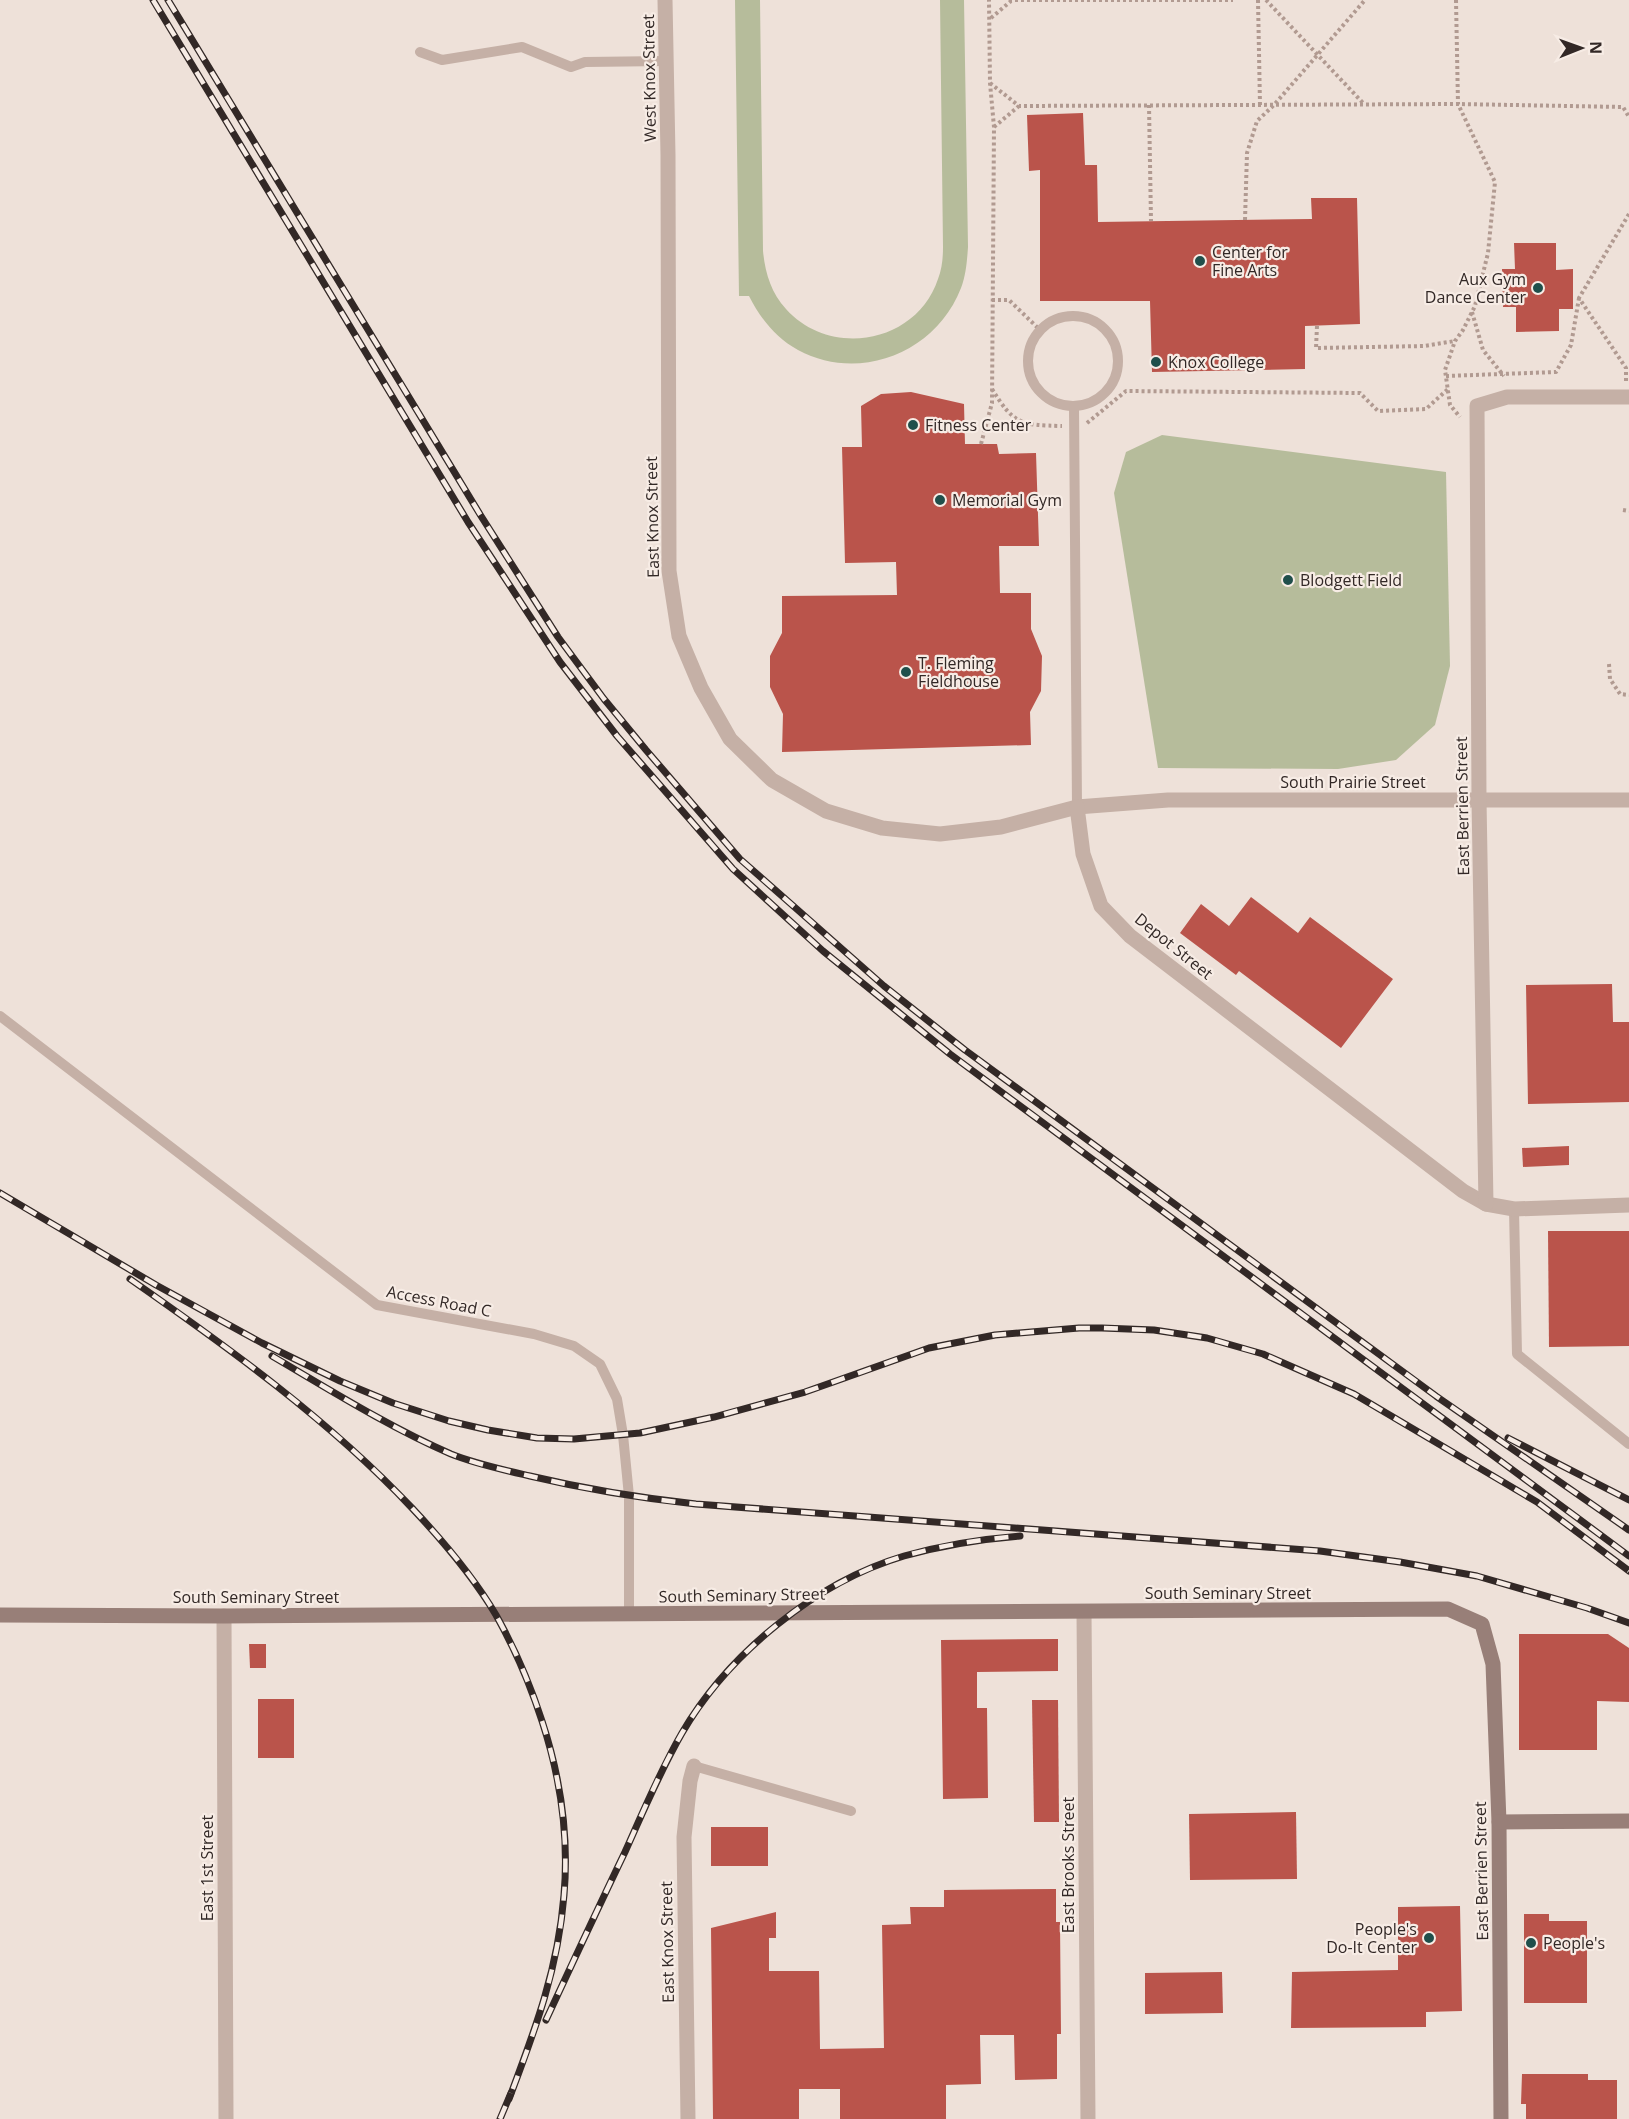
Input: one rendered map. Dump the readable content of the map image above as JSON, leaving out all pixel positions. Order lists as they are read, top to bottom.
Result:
{
  "streets": {
    "street": [
      "West Knox Street",
      "East Knox Street",
      "South Prairie Street",
      "East Berrien Street",
      "Depot Street",
      "South Seminary Street",
      "East Brooks Street",
      "East 1st Street"
    ],
    "lane": ["Access Road C"]
  },
  "crossings": [
    ["West Knox Street", "East Knox Street"],
    ["East Knox Street", "South Prairie Street"],
    ["East Knox Street", "Depot Street"],
    ["South Prairie Street", "East Berrien Street"],
    ["South Prairie Street", "Depot Street"],
    ["East Berrien Street", "Depot Street"],
    ["East Berrien Street", "South Seminary Street"],
    ["Access Road C", "South Seminary Street"],
    ["South Seminary Street", "East Brooks Street"],
    ["South Seminary Street", "East 1st Street"]
  ],
  "places": [
    "Center for Fine Arts",
    "Aux Gym Dance Center",
    "Knox College",
    "Fitness Center",
    "Memorial Gym",
    "Blodgett Field",
    "T. Fleming Fieldhouse",
    "People's Do-It Center",
    "People's"
  ],
  "north": "right"
}
